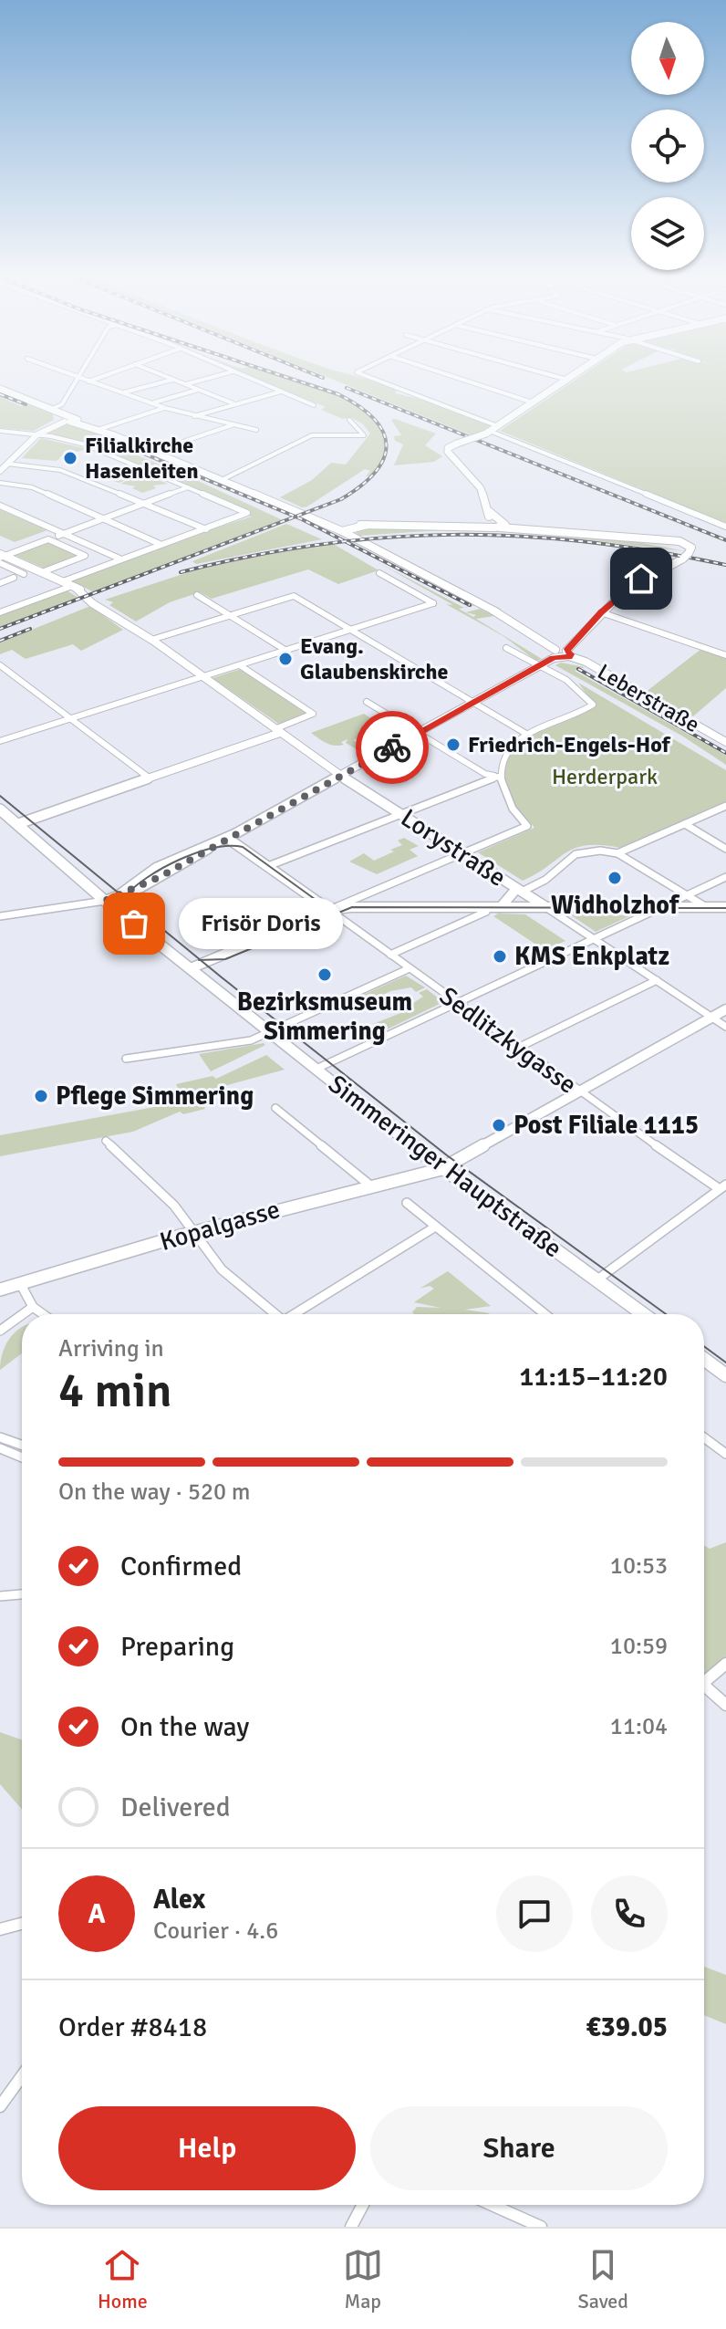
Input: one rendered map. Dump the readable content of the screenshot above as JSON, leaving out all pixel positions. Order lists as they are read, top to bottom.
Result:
{
  "streets": {
    "main road": [
      "Leberstraße",
      "Lorystraße",
      "Sedlitzkygasse",
      "Simmeringer Hauptstraße",
      "Kopalgasse"
    ]
  },
  "crossings": [
    ["Lorystraße", "Kopalgasse"],
    ["Sedlitzkygasse", "Kopalgasse"],
    ["Simmeringer Hauptstraße", "Kopalgasse"]
  ],
  "parks": ["Herderpark"],
  "places": [
    "Filialkirche Hasenleiten",
    "Evang. Glaubenskirche",
    "Friedrich-Engels-Hof",
    "Widholzhof",
    "Frisör Doris",
    "KMS Enkplatz",
    "Bezirksmuseum Simmering",
    "Pflege Simmering",
    "Post Filiale 1115"
  ],
  "north": "bottom",
  "page": {
    "bubble": "Frisör Doris",
    "heading": ["4 min", "Arriving in", "11:15–11:20"],
    "panel": [
      "Alex",
      "Courier · 4.6",
      "Order #8418",
      "€39.05"
    ],
    "bar": "On the way · 520 m",
    "list": [
      ["Confirmed", "10:53"],
      ["Preparing", "10:59"],
      ["On the way", "11:04"],
      "Delivered"
    ],
    "round": "A",
    "buttons": ["Help", "Share"],
    "tabs": ["Home", "Map", "Saved"]
  }
}
